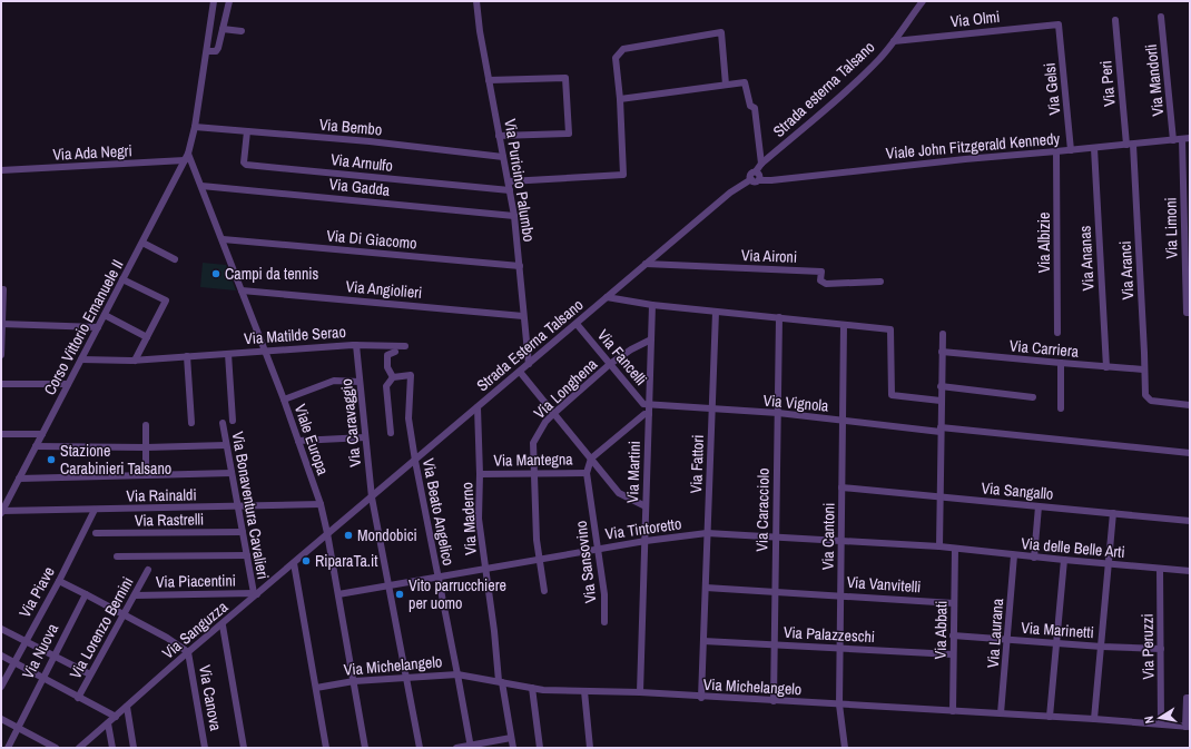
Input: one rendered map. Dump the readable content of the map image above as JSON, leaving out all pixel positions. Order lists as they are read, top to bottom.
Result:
{
  "streets": {
    "street": [
      "Via Olmi",
      "Via Mandorli",
      "Via Peri",
      "Strada esterna Talsano",
      "Via Gelsi",
      "Via Bembo",
      "Viale John Fitzgerald Kennedy",
      "Via Ada Negri",
      "Via Arnulfo",
      "Via Puricino Palumbo",
      "Via Gadda",
      "Via Limoni",
      "Via Di Giacomo",
      "Via Albizie",
      "Via Aironi",
      "Via Ananas",
      "Via Aranci",
      "Via Angiolieri",
      "Corso Vittorio Emanuele II",
      "Via Matilde Serao",
      "Strada Esterna Talsano",
      "Via Carriera",
      "Via Fancelli",
      "Via Longhena",
      "Via Vignola",
      "Via Caravaggio",
      "Viale Europa",
      "Via Mantegna",
      "Via Fattori",
      "Via Martini",
      "Via Sangallo",
      "Via Rainaldi",
      "Via Bonaventura Cavalieri",
      "Via Caracciolo",
      "Via Beato Angelico",
      "Via Maderno",
      "Via Rastrelli",
      "Via Tintoretto",
      "Via Cantoni",
      "Via delle Belle Arti",
      "Via Sansovino",
      "Via Piacentini",
      "Via Vanvitelli",
      "Via Piave",
      "Via Lorenzo Bernini",
      "Via Sanguzza",
      "Via Abbati",
      "Via Marinetti",
      "Via Laurana",
      "Via Palazzeschi",
      "Via Peruzzi",
      "Via Nuova",
      "Via Michelangelo",
      "Via Canova"
    ]
  },
  "crossings": [
    ["Via Olmi", "Strada esterna Talsano"],
    ["Via Olmi", "Via Gelsi"],
    ["Via Mandorli", "Viale John Fitzgerald Kennedy"],
    ["Via Peri", "Viale John Fitzgerald Kennedy"],
    ["Via Peri", "Via Aranci"],
    ["Strada esterna Talsano", "Viale John Fitzgerald Kennedy"],
    ["Strada esterna Talsano", "Strada Esterna Talsano"],
    ["Via Gelsi", "Viale John Fitzgerald Kennedy"],
    ["Via Bembo", "Via Arnulfo"],
    ["Via Bembo", "Via Puricino Palumbo"],
    ["Via Bembo", "Corso Vittorio Emanuele II"],
    ["Viale John Fitzgerald Kennedy", "Via Limoni"],
    ["Viale John Fitzgerald Kennedy", "Via Albizie"],
    ["Viale John Fitzgerald Kennedy", "Via Ananas"],
    ["Viale John Fitzgerald Kennedy", "Via Aranci"],
    ["Viale John Fitzgerald Kennedy", "Strada Esterna Talsano"],
    ["Via Ada Negri", "Corso Vittorio Emanuele II"],
    ["Via Arnulfo", "Via Puricino Palumbo"],
    ["Via Puricino Palumbo", "Via Gadda"],
    ["Via Puricino Palumbo", "Via Di Giacomo"],
    ["Via Puricino Palumbo", "Via Angiolieri"],
    ["Via Puricino Palumbo", "Strada Esterna Talsano"],
    ["Via Gadda", "Viale Europa"],
    ["Via Di Giacomo", "Viale Europa"],
    ["Via Aironi", "Strada Esterna Talsano"],
    ["Via Ananas", "Via Carriera"],
    ["Via Aranci", "Via Carriera"],
    ["Via Angiolieri", "Viale Europa"],
    ["Corso Vittorio Emanuele II", "Via Matilde Serao"],
    ["Corso Vittorio Emanuele II", "Viale Europa"],
    ["Corso Vittorio Emanuele II", "Via Rainaldi"],
    ["Via Matilde Serao", "Via Caravaggio"],
    ["Via Matilde Serao", "Viale Europa"],
    ["Strada Esterna Talsano", "Via Fancelli"],
    ["Strada Esterna Talsano", "Via Caravaggio"],
    ["Strada Esterna Talsano", "Viale Europa"],
    ["Strada Esterna Talsano", "Via Beato Angelico"],
    ["Strada Esterna Talsano", "Via Maderno"],
    ["Strada Esterna Talsano", "Via Sanguzza"],
    ["Via Fancelli", "Via Longhena"],
    ["Via Fancelli", "Via Vignola"],
    ["Via Fancelli", "Via Martini"],
    ["Via Longhena", "Via Mantegna"],
    ["Via Longhena", "Via Martini"],
    ["Via Longhena", "Via Tintoretto"],
    ["Via Vignola", "Via Fattori"],
    ["Via Vignola", "Via Martini"],
    ["Via Vignola", "Via Caracciolo"],
    ["Via Vignola", "Via Cantoni"],
    ["Via Caravaggio", "Via Tintoretto"],
    ["Via Caravaggio", "Via Michelangelo"],
    ["Viale Europa", "Via Rainaldi"],
    ["Viale Europa", "Via Tintoretto"],
    ["Viale Europa", "Via Sanguzza"],
    ["Viale Europa", "Via Michelangelo"],
    ["Via Mantegna", "Via Maderno"],
    ["Via Mantegna", "Via Sansovino"],
    ["Via Fattori", "Via Tintoretto"],
    ["Via Fattori", "Via Vanvitelli"],
    ["Via Fattori", "Via Palazzeschi"],
    ["Via Fattori", "Via Michelangelo"],
    ["Via Martini", "Via Tintoretto"],
    ["Via Martini", "Via Michelangelo"],
    ["Via Sangallo", "Via Cantoni"],
    ["Via Rainaldi", "Via Bonaventura Cavalieri"],
    ["Via Rainaldi", "Via Piave"],
    ["Via Bonaventura Cavalieri", "Via Rastrelli"],
    ["Via Bonaventura Cavalieri", "Via Piacentini"],
    ["Via Bonaventura Cavalieri", "Via Sanguzza"],
    ["Via Caracciolo", "Via Tintoretto"],
    ["Via Caracciolo", "Via Vanvitelli"],
    ["Via Caracciolo", "Via Palazzeschi"],
    ["Via Caracciolo", "Via Michelangelo"],
    ["Via Beato Angelico", "Via Tintoretto"],
    ["Via Beato Angelico", "Via Michelangelo"],
    ["Via Maderno", "Via Tintoretto"],
    ["Via Maderno", "Via Michelangelo"],
    ["Via Tintoretto", "Via Cantoni"],
    ["Via Tintoretto", "Via delle Belle Arti"],
    ["Via Tintoretto", "Via Sansovino"],
    ["Via Tintoretto", "Via Abbati"],
    ["Via Cantoni", "Via Vanvitelli"],
    ["Via Cantoni", "Via Palazzeschi"],
    ["Via Cantoni", "Via Michelangelo"],
    ["Via delle Belle Arti", "Via Abbati"],
    ["Via delle Belle Arti", "Via Laurana"],
    ["Via delle Belle Arti", "Via Peruzzi"],
    ["Via Piacentini", "Via Lorenzo Bernini"],
    ["Via Piacentini", "Via Sanguzza"],
    ["Via Vanvitelli", "Via Abbati"],
    ["Via Sanguzza", "Via Canova"],
    ["Via Abbati", "Via Marinetti"],
    ["Via Abbati", "Via Palazzeschi"],
    ["Via Abbati", "Via Michelangelo"],
    ["Via Marinetti", "Via Laurana"],
    ["Via Marinetti", "Via Peruzzi"],
    ["Via Laurana", "Via Michelangelo"],
    ["Via Peruzzi", "Via Michelangelo"]
  ],
  "places": [
    "Campi da tennis",
    "Stazione Carabinieri Talsano",
    "Mondobici",
    "RiparaTa.it",
    "Vito parrucchiere per uomo"
  ],
  "north": "left"
}
